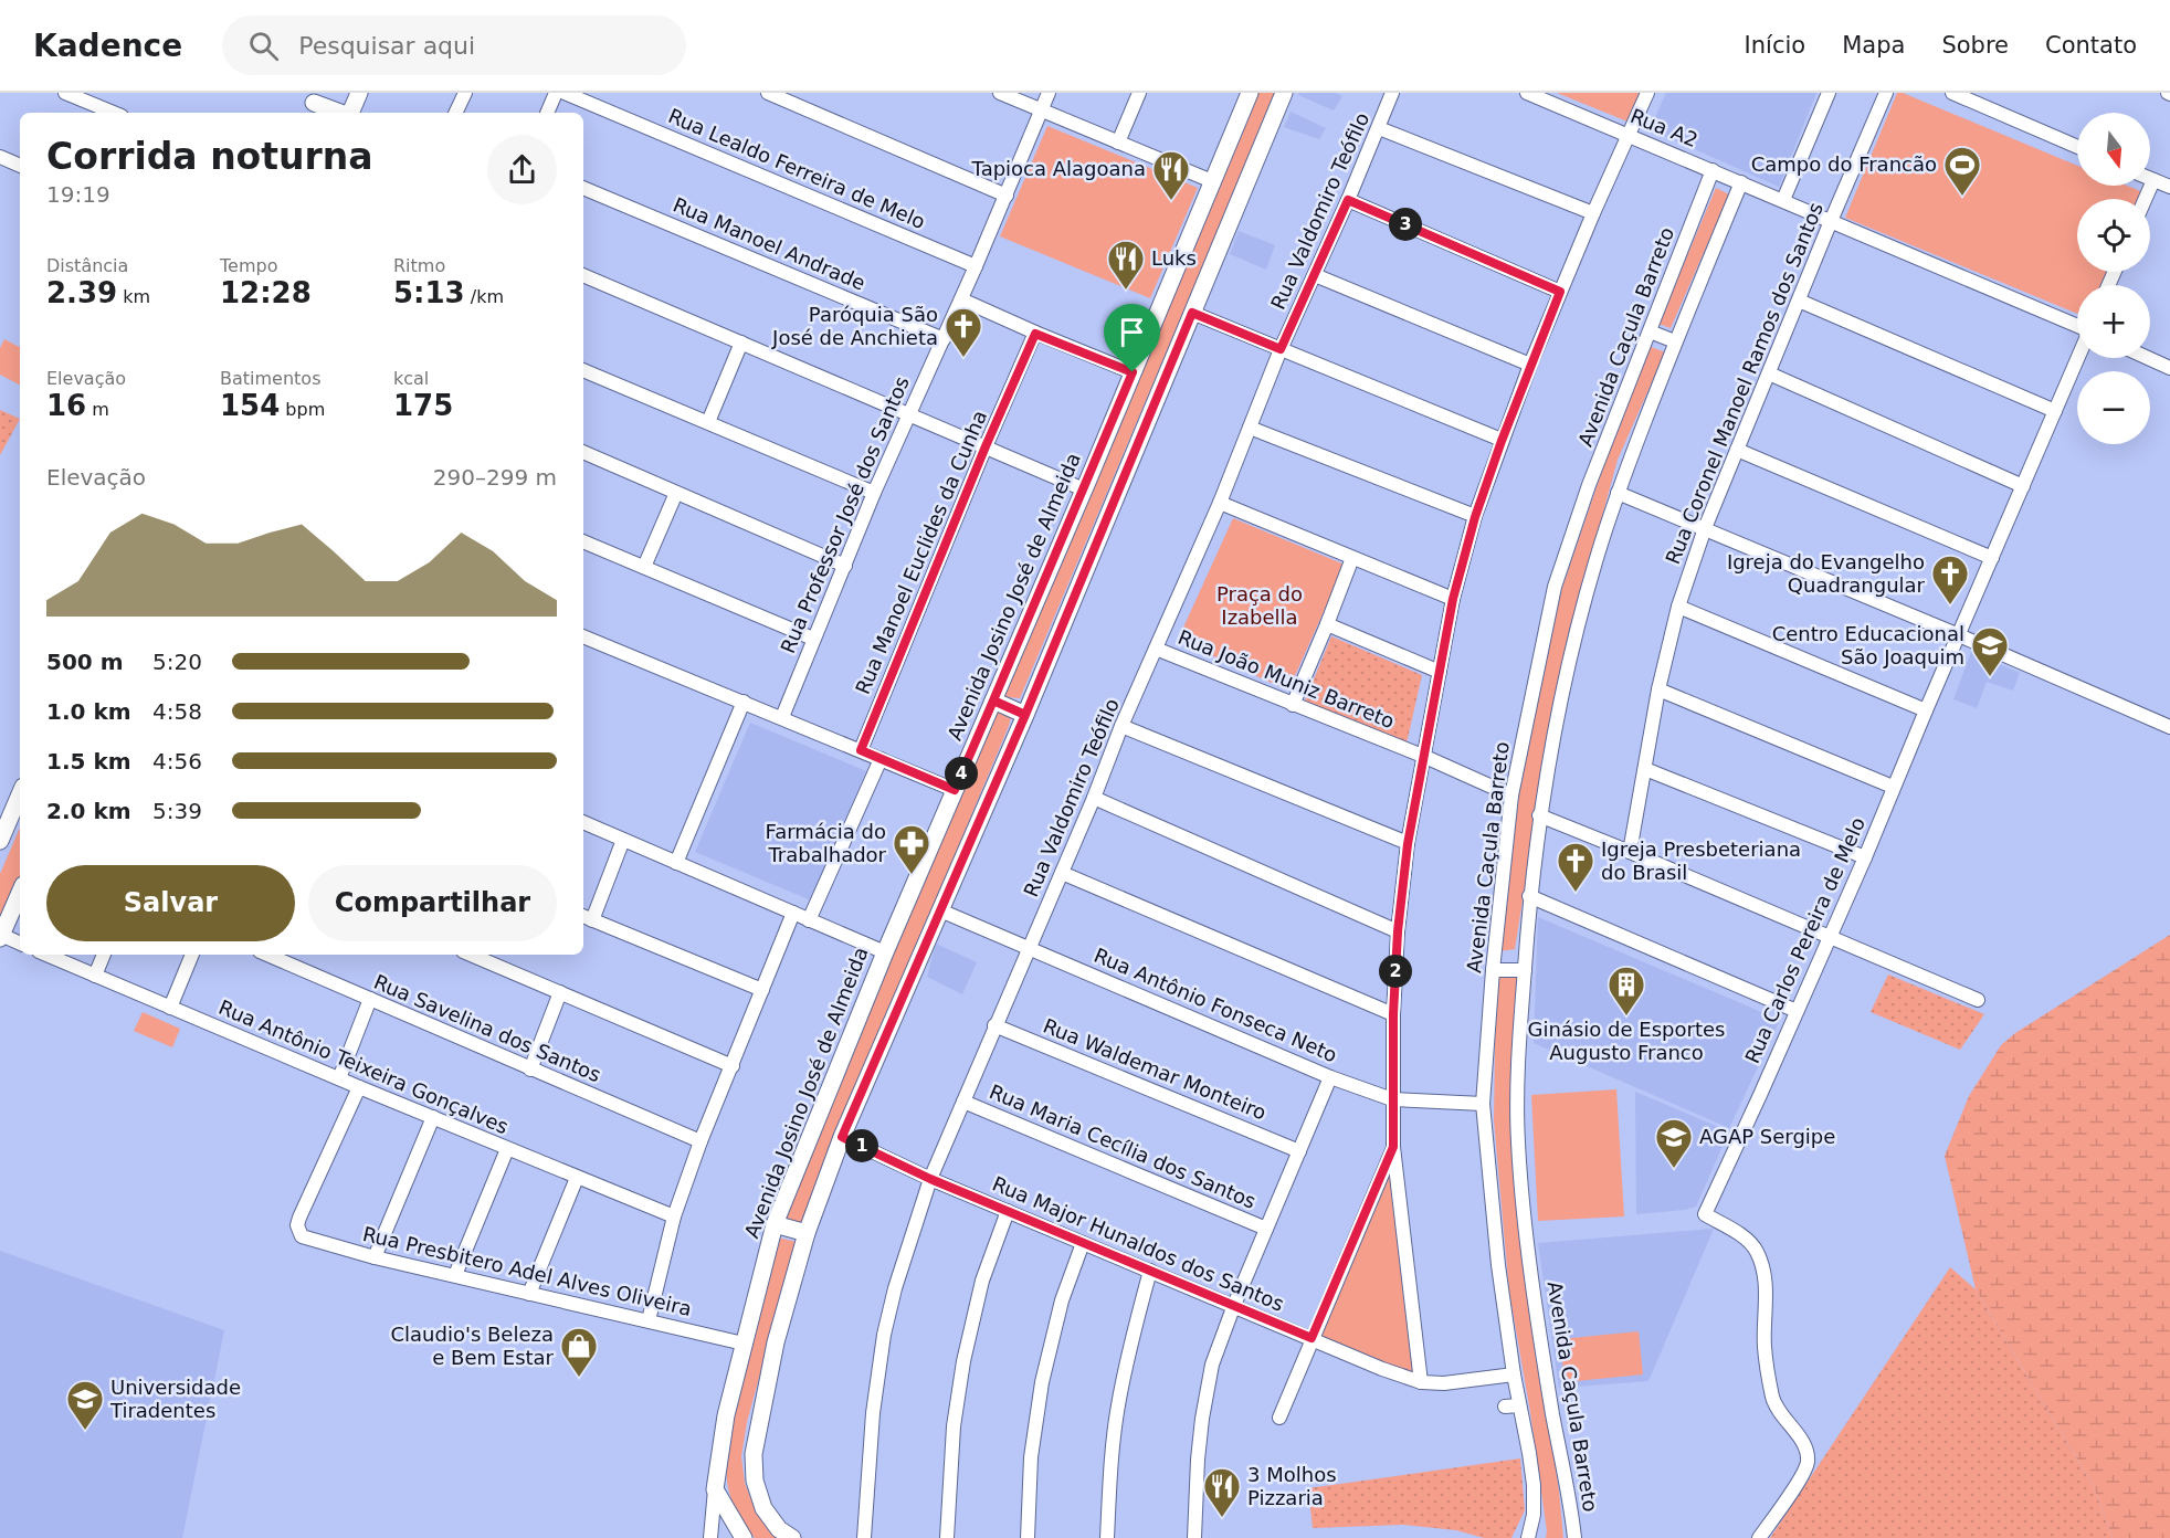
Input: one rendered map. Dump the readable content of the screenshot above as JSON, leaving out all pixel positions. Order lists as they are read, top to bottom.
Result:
{
  "streets": {
    "main road": ["Avenida Josino José de Almeida"],
    "street": [
      "Rua A2",
      "Rua Lealdo Ferreira de Melo",
      "Rua Valdomiro Teófilo",
      "Rua Manoel Andrade",
      "Avenida Caçula Barreto",
      "Rua Coronel Manoel Ramos dos Santos",
      "Rua Professor José dos Santos",
      "Rua Manoel Euclides da Cunha",
      "Rua João Muniz Barreto",
      "Rua Carlos Pereira de Melo",
      "Rua Antônio Fonseca Neto",
      "Rua Savelina dos Santos",
      "Rua Antônio Teixeira Gonçalves",
      "Rua Waldemar Monteiro",
      "Rua Maria Cecília dos Santos",
      "Rua Major Hunaldos dos Santos",
      "Rua Presbitero Adel Alves Oliveira"
    ]
  },
  "crossings": [
    ["Rua A2", "Avenida Caçula Barreto"],
    ["Rua A2", "Rua Coronel Manoel Ramos dos Santos"],
    ["Rua Lealdo Ferreira de Melo", "Rua Professor José dos Santos"],
    ["Rua Valdomiro Teófilo", "Rua João Muniz Barreto"],
    ["Rua Valdomiro Teófilo", "Rua Antônio Fonseca Neto"],
    ["Rua Valdomiro Teófilo", "Rua Waldemar Monteiro"],
    ["Rua Valdomiro Teófilo", "Rua Maria Cecília dos Santos"],
    ["Rua Valdomiro Teófilo", "Rua Major Hunaldos dos Santos"],
    ["Rua Manoel Andrade", "Rua Professor José dos Santos"],
    ["Avenida Caçula Barreto", "Rua João Muniz Barreto"],
    ["Avenida Caçula Barreto", "Rua Antônio Fonseca Neto"],
    ["Avenida Caçula Barreto", "Rua Major Hunaldos dos Santos"],
    ["Avenida Josino José de Almeida", "Rua Presbitero Adel Alves Oliveira"],
    ["Rua Antônio Teixeira Gonçalves", "Rua Presbitero Adel Alves Oliveira"]
  ],
  "parks": ["Praça do Izabella"],
  "places": {
    "sports": ["Campo do Francão"],
    "restaurant": ["Tapioca Alagoana", "Luks", "3 Molhos Pizzaria"],
    "church": ["Paróquia São José de Anchieta", "Igreja do Evangelho Quadrangular", "Igreja Presbeteriana do Brasil"],
    "school or university": ["Centro Educacional São Joaquim", "AGAP Sergipe", "Universidade Tiradentes"],
    "pharmacy": ["Farmácia do Trabalhador"],
    "building": ["Ginásio de Esportes Augusto Franco"],
    "shop": ["Claudio's Beleza e Bem Estar"]
  },
  "north": "bottom",
  "page": {
    "header": "Kadence",
    "search": "Pesquisar aqui",
    "nav": [
      "Início",
      "Mapa",
      "Sobre",
      "Contato"
    ],
    "map_buttons": ["+", "−"],
    "heading": ["Corrida noturna", "19:19"],
    "pins": [
      "3",
      "4",
      "2",
      "1"
    ],
    "stats": [
      ["Distância", "2.39 km"],
      ["Tempo", "12:28"],
      ["Ritmo", "5:13 /km"],
      ["Elevação", "16 m"],
      ["Batimentos", "154 bpm"],
      ["kcal", "175"]
    ],
    "chart": ["Elevação", "290–299 m"],
    "list": [
      {
        "name": "500 m",
        "note": "5:20"
      },
      {
        "name": "1.0 km",
        "note": "4:58"
      },
      {
        "name": "1.5 km",
        "note": "4:56"
      },
      {
        "name": "2.0 km",
        "note": "5:39"
      }
    ],
    "buttons": ["Salvar", "Compartilhar"]
  }
}
